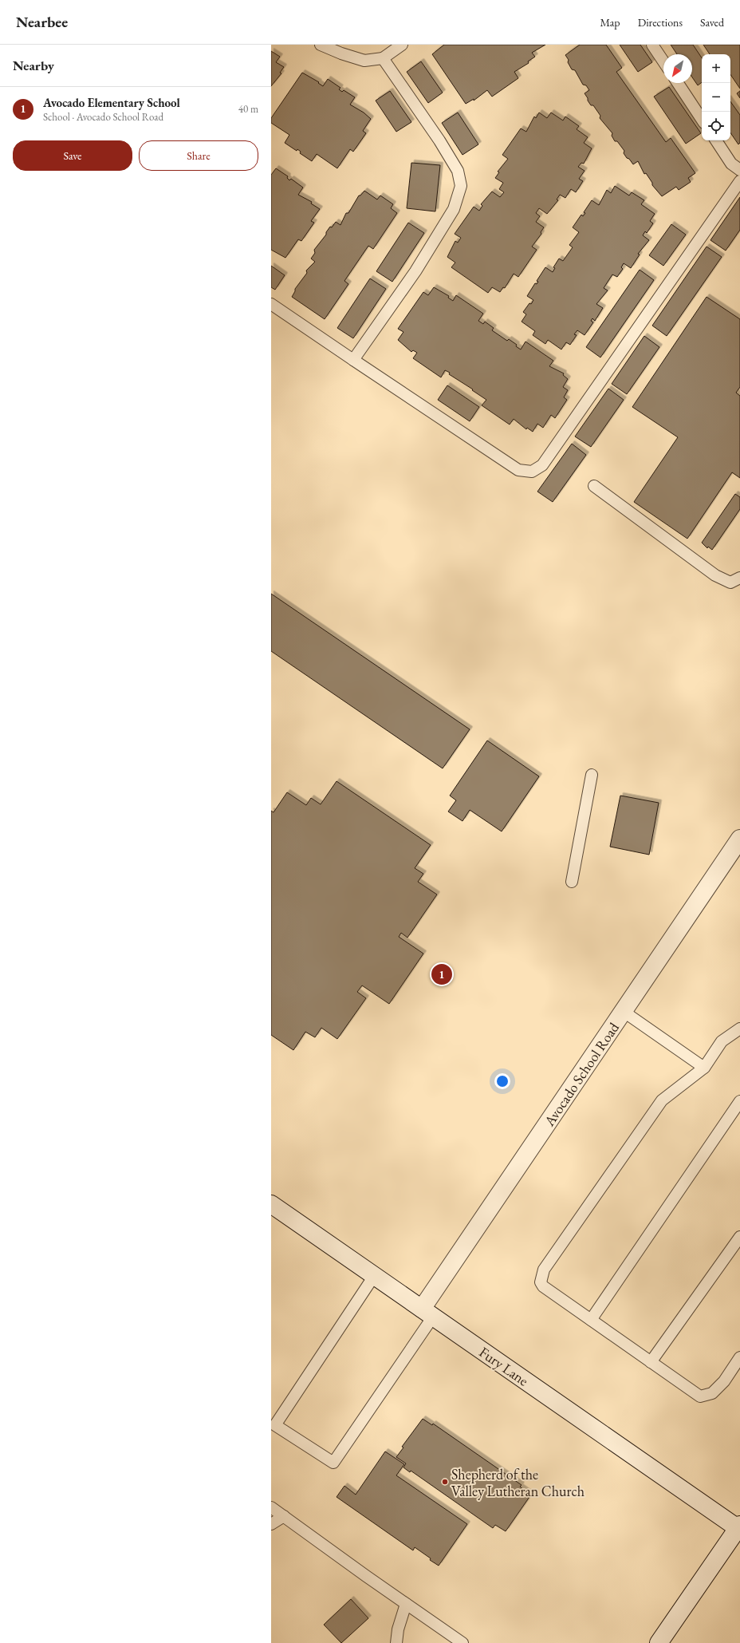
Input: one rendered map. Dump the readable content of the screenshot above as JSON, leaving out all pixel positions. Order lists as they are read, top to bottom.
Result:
{
  "streets": {
    "main road": ["Avocado School Road", "Fury Lane"]
  },
  "crossings": [
    ["Avocado School Road", "Fury Lane"]
  ],
  "places": ["Shepherd of the Valley Lutheran Church"],
  "north": "bottom left",
  "page": {
    "header": "Nearbee",
    "nav": ["Map", "Directions", "Saved"],
    "heading": "Nearby",
    "map_buttons": ["+", "−"],
    "list": [
      {
        "mark": "1",
        "name": "Avocado Elementary School",
        "note": "School · Avocado School Road",
        "value": "40 m"
      }
    ],
    "buttons": ["Save", "Share"],
    "pins": "1"
  }
}
